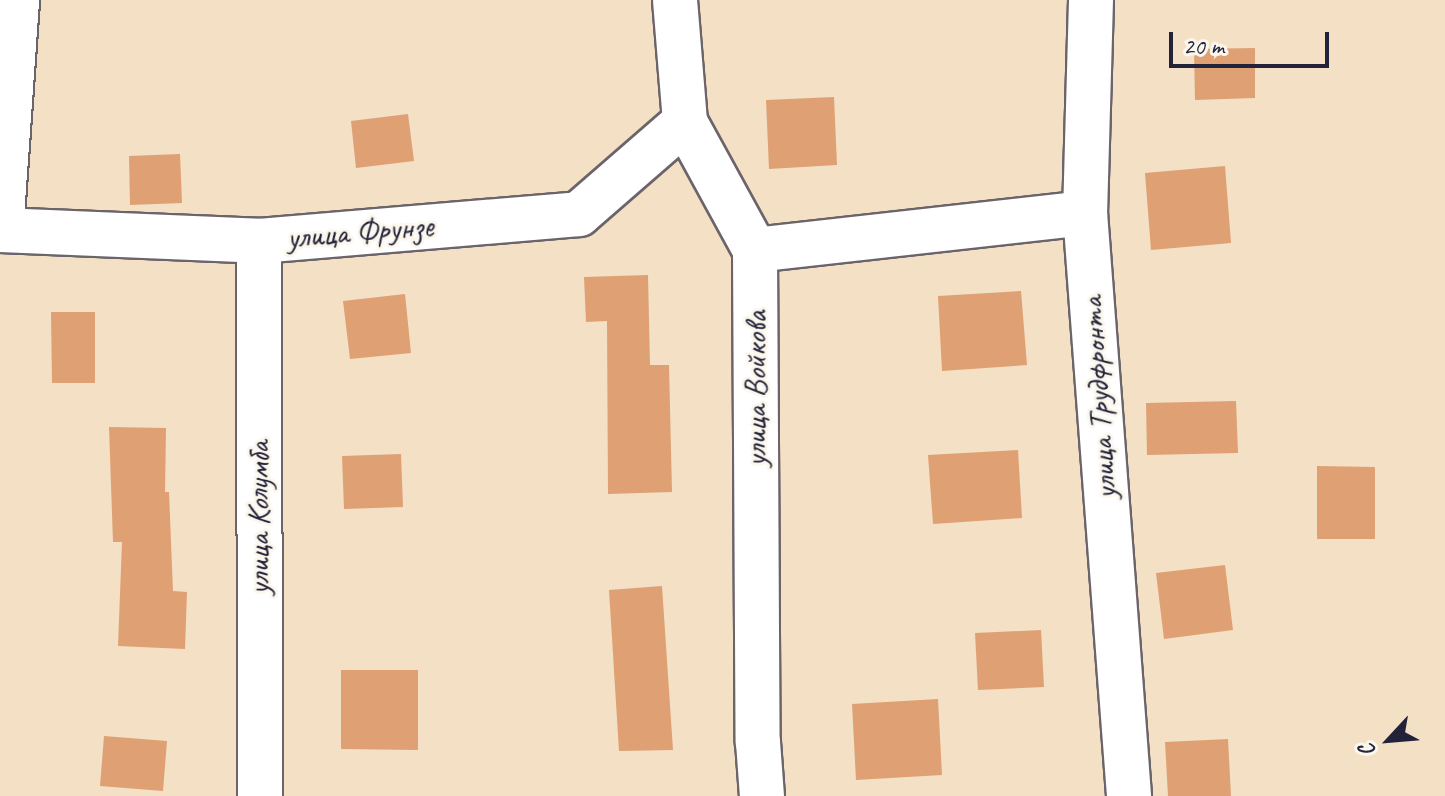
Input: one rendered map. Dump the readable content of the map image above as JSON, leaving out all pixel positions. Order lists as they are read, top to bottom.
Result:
{
  "streets": {
    "street": [
      "улица Фрунзе",
      "улица Войкова",
      "улица Трудфронта",
      "улица Колумба"
    ]
  },
  "crossings": [
    ["улица Фрунзе", "улица Войкова"],
    ["улица Фрунзе", "улица Колумба"]
  ],
  "scale_bar": "20 m",
  "north": "bottom left"
}
